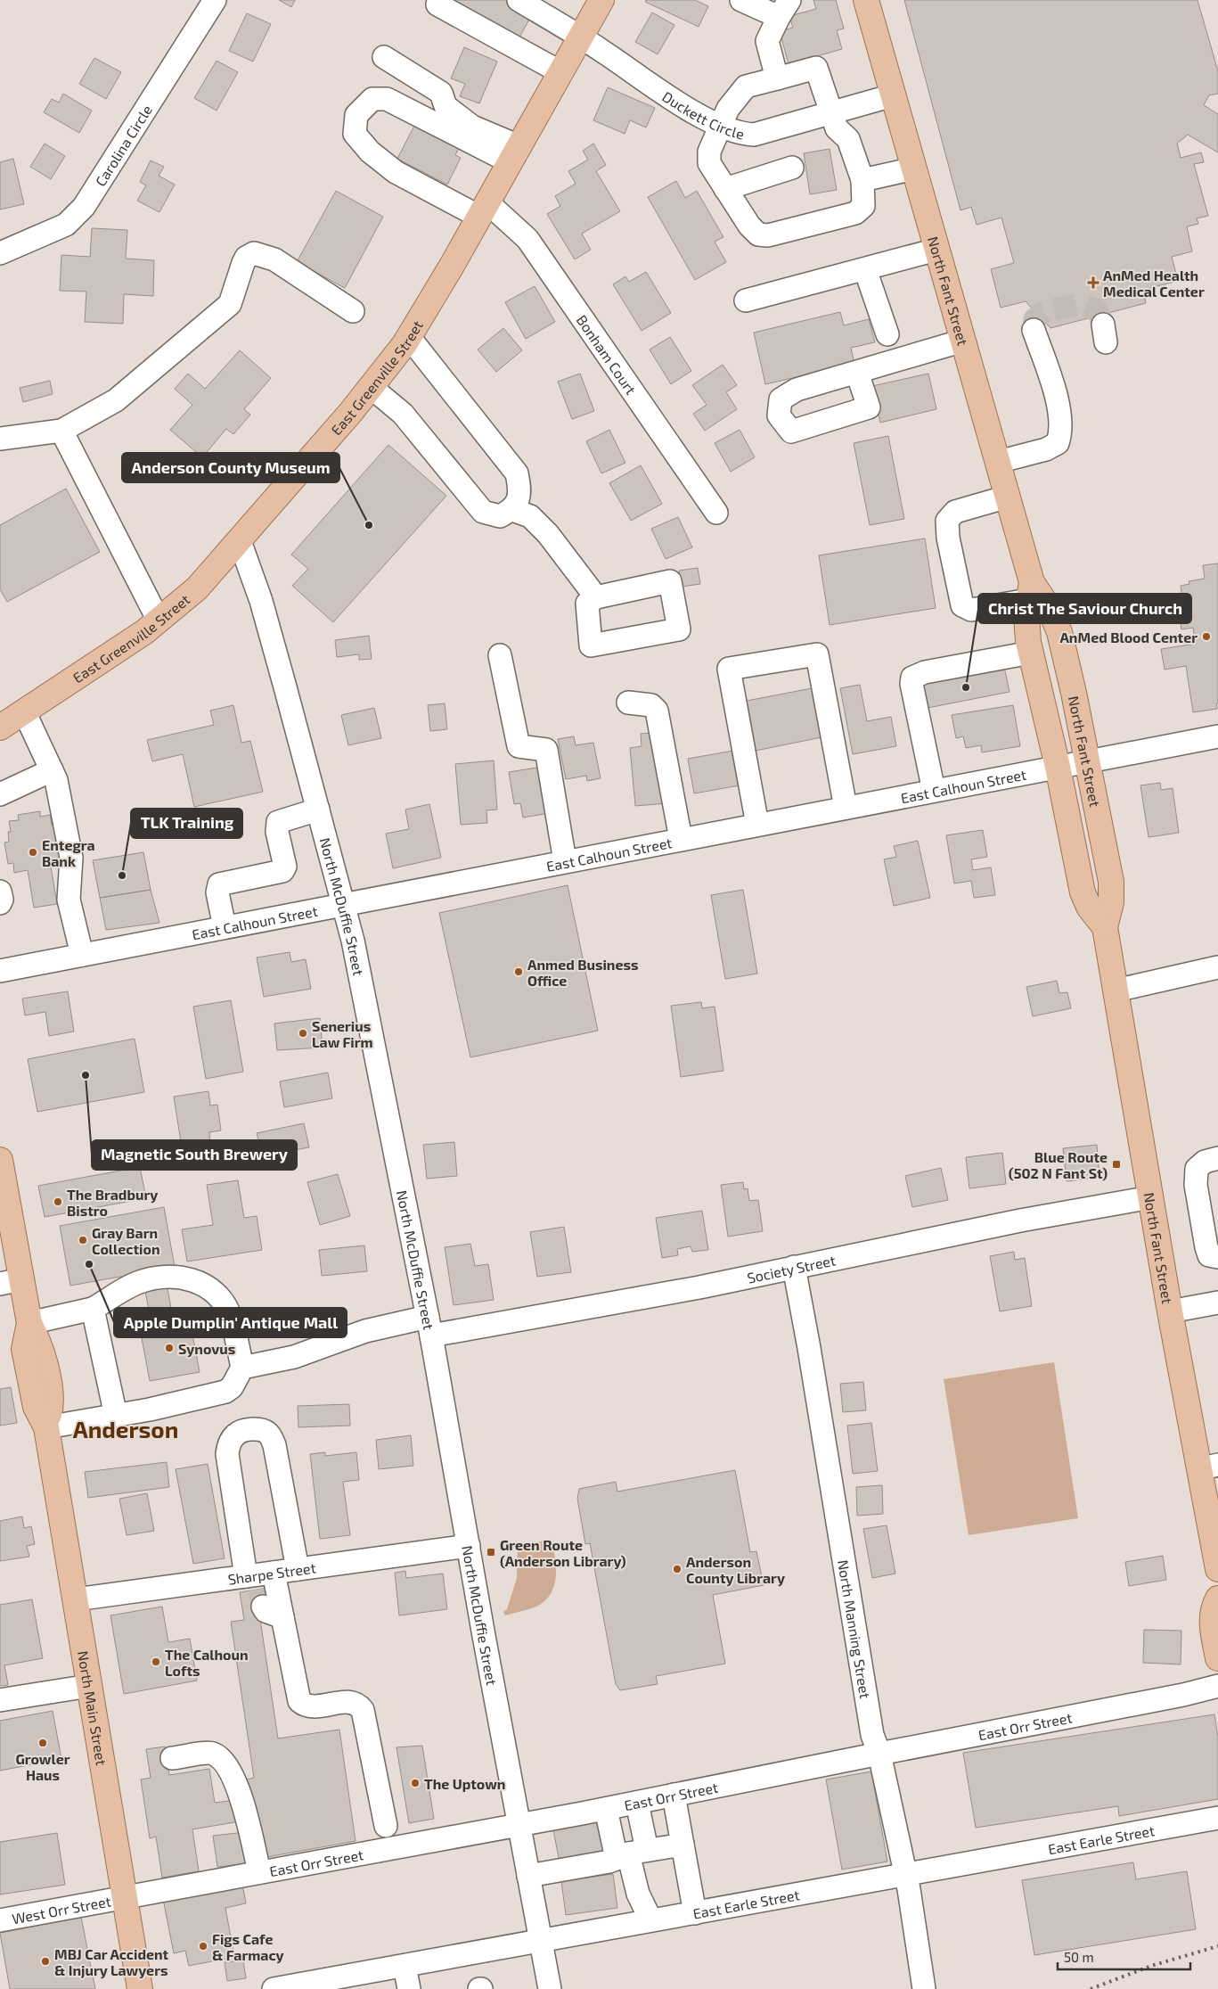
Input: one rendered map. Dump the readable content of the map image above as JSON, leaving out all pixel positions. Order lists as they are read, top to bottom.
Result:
{
  "streets": {
    "main road": ["North Fant Street", "East Greenville Street", "North Main Street"],
    "street": [
      "Duckett Circle",
      "Carolina Circle",
      "Bonham Court",
      "East Calhoun Street",
      "North McDuffie Street",
      "Society Street",
      "Sharpe Street",
      "North Manning Street",
      "East Orr Street",
      "East Earle Street",
      "West Orr Street"
    ]
  },
  "crossings": [
    ["Duckett Circle", "North Fant Street"],
    ["Duckett Circle", "East Greenville Street"],
    ["North Fant Street", "East Calhoun Street"],
    ["North Fant Street", "Society Street"],
    ["Bonham Court", "East Greenville Street"],
    ["East Greenville Street", "North McDuffie Street"],
    ["East Calhoun Street", "North McDuffie Street"],
    ["North McDuffie Street", "Society Street"],
    ["North McDuffie Street", "Sharpe Street"],
    ["North McDuffie Street", "East Orr Street"],
    ["North McDuffie Street", "East Earle Street"],
    ["Society Street", "North Manning Street"],
    ["Sharpe Street", "North Main Street"],
    ["North Manning Street", "East Orr Street"],
    ["North Manning Street", "East Earle Street"],
    ["North Main Street", "East Orr Street"],
    ["North Main Street", "West Orr Street"],
    ["East Orr Street", "West Orr Street"]
  ],
  "districts": ["Anderson"],
  "places": {
    "health": ["AnMed Health Medical Center"],
    "other": [
      "Anderson County Museum",
      "AnMed Blood Center",
      "Christ The Saviour Church",
      "Entegra Bank",
      "TLK Training",
      "Anmed Business Office",
      "Senerius Law Firm",
      "Magnetic South Brewery",
      "The Bradbury Bistro",
      "Gray Barn Collection",
      "Apple Dumplin' Antique Mall",
      "Synovus",
      "Anderson County Library",
      "The Calhoun Lofts",
      "Growler Haus",
      "The Uptown",
      "Figs Cafe & Farmacy",
      "MBJ Car Accident & Injury Lawyers"
    ],
    "transit": ["Blue Route (502 N Fant St)", "Green Route (Anderson Library)"]
  },
  "scale_bar": "50 m"
}
